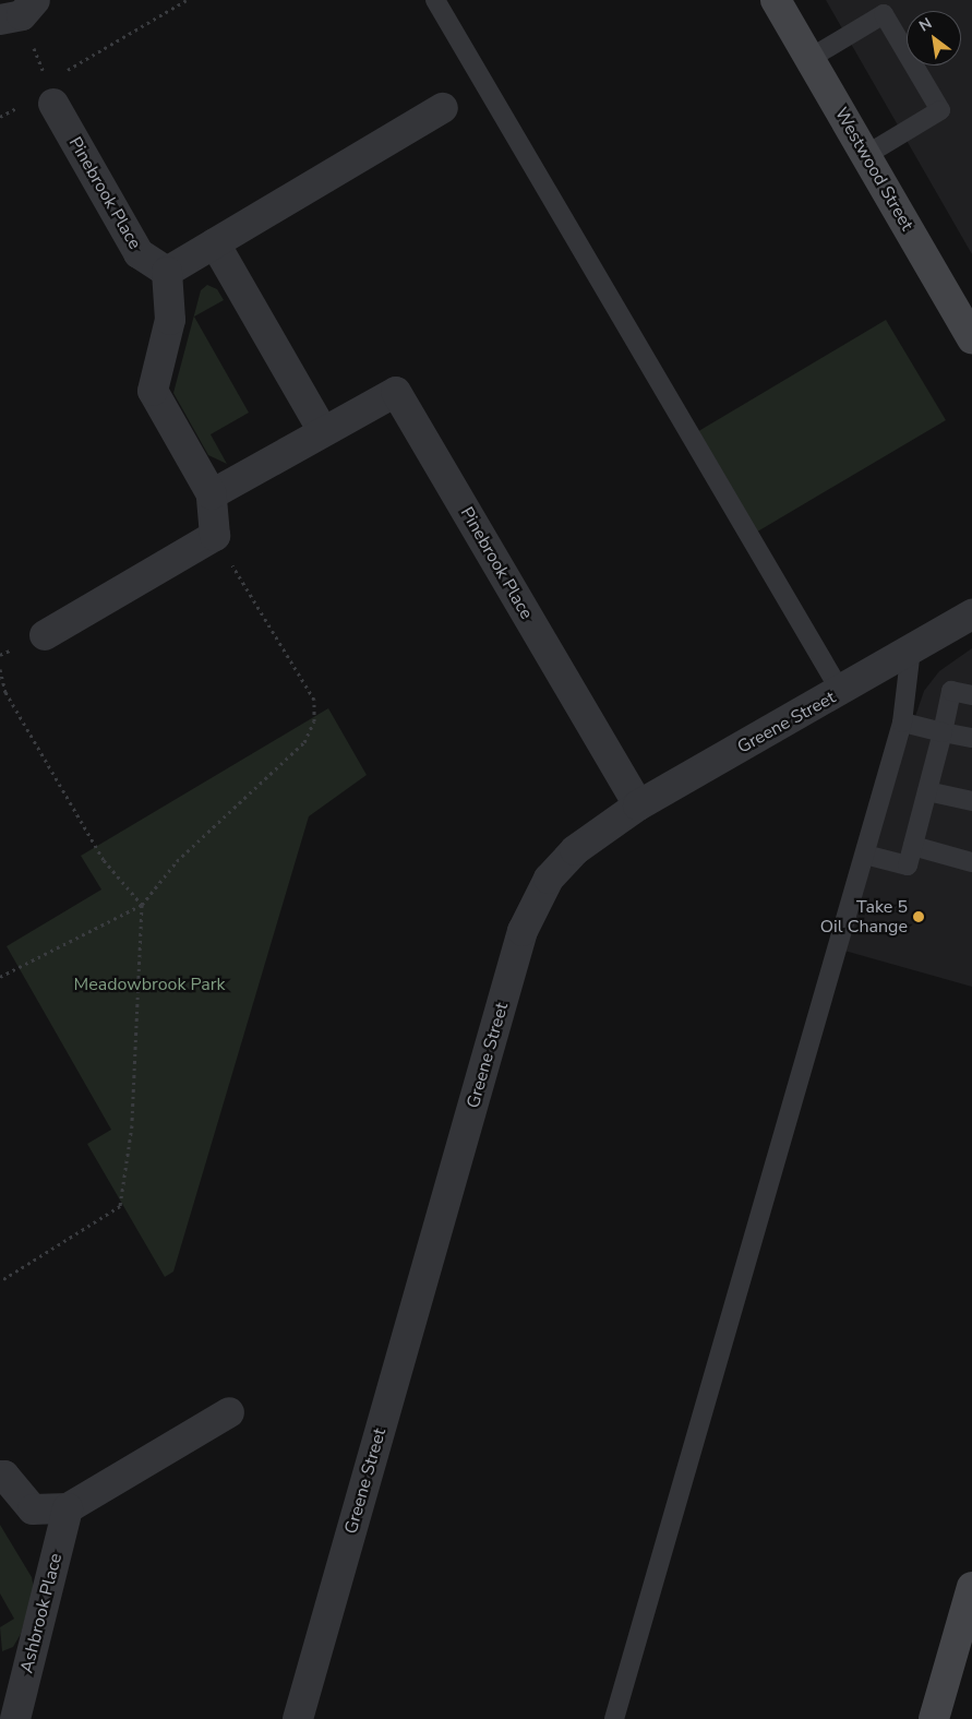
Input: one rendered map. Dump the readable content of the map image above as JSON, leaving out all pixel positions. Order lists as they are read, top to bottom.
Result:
{
  "streets": {
    "main road": ["Westwood Street"],
    "street": ["Pinebrook Place", "Greene Street", "Ashbrook Place"]
  },
  "crossings": [
    ["Pinebrook Place", "Greene Street"]
  ],
  "parks": ["Meadowbrook Park"],
  "places": ["Take 5 Oil Change"],
  "north": "top left"
}
